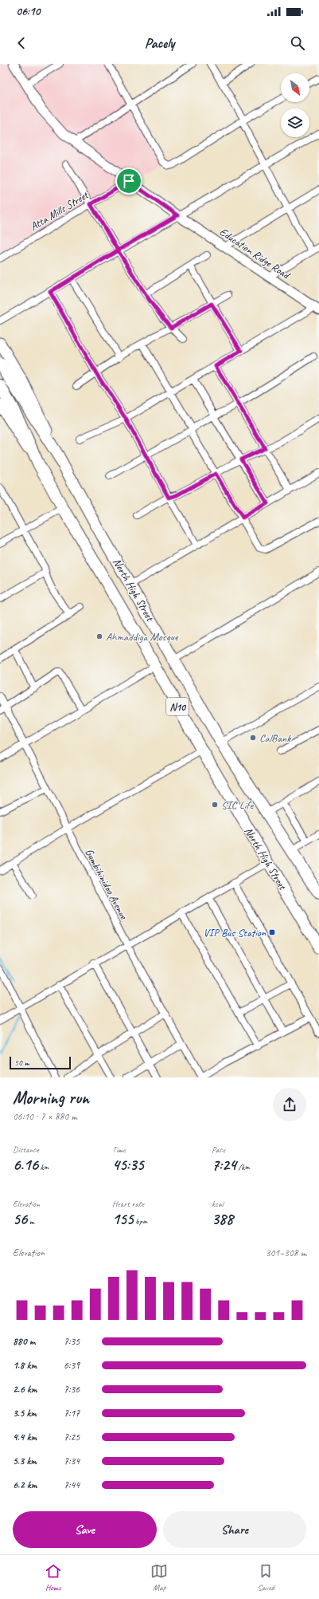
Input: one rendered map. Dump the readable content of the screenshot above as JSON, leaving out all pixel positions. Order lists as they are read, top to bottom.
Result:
{
  "streets": {
    "highway": ["North High Street", "N10"],
    "street": ["Atta Mills Street", "Education Ridge Road", "Gumbihinidoo Avenue"]
  },
  "crossings": [
    ["Atta Mills Street", "Education Ridge Road"]
  ],
  "places": {
    "other": ["Ahmaddiya Mosque", "CalBank", "SIC Life"],
    "transit": ["VIP Bus Station"]
  },
  "scale_bar": "50 m",
  "north": "bottom right",
  "page": {
    "status": "06:10",
    "header": "Pacely",
    "scale": "50 m",
    "heading": ["Morning run", "06:10 · 7 × 880 m"],
    "stats": [
      ["Distance", "6.16 km"],
      ["Time", "45:35"],
      ["Pace", "7:24 /km"],
      ["Elevation", "56 m"],
      ["Heart rate", "155 bpm"],
      ["kcal", "388"]
    ],
    "chart": ["Elevation", "301–308 m"],
    "list": [
      {
        "name": "880 m",
        "note": "7:35"
      },
      {
        "name": "1.8 km",
        "note": "6:39"
      },
      {
        "name": "2.6 km",
        "note": "7:36"
      },
      {
        "name": "3.5 km",
        "note": "7:17"
      },
      {
        "name": "4.4 km",
        "note": "7:25"
      },
      {
        "name": "5.3 km",
        "note": "7:34"
      },
      {
        "name": "6.2 km",
        "note": "7:44"
      }
    ],
    "buttons": ["Save", "Share"],
    "tabs": ["Home", "Map", "Saved"]
  }
}
